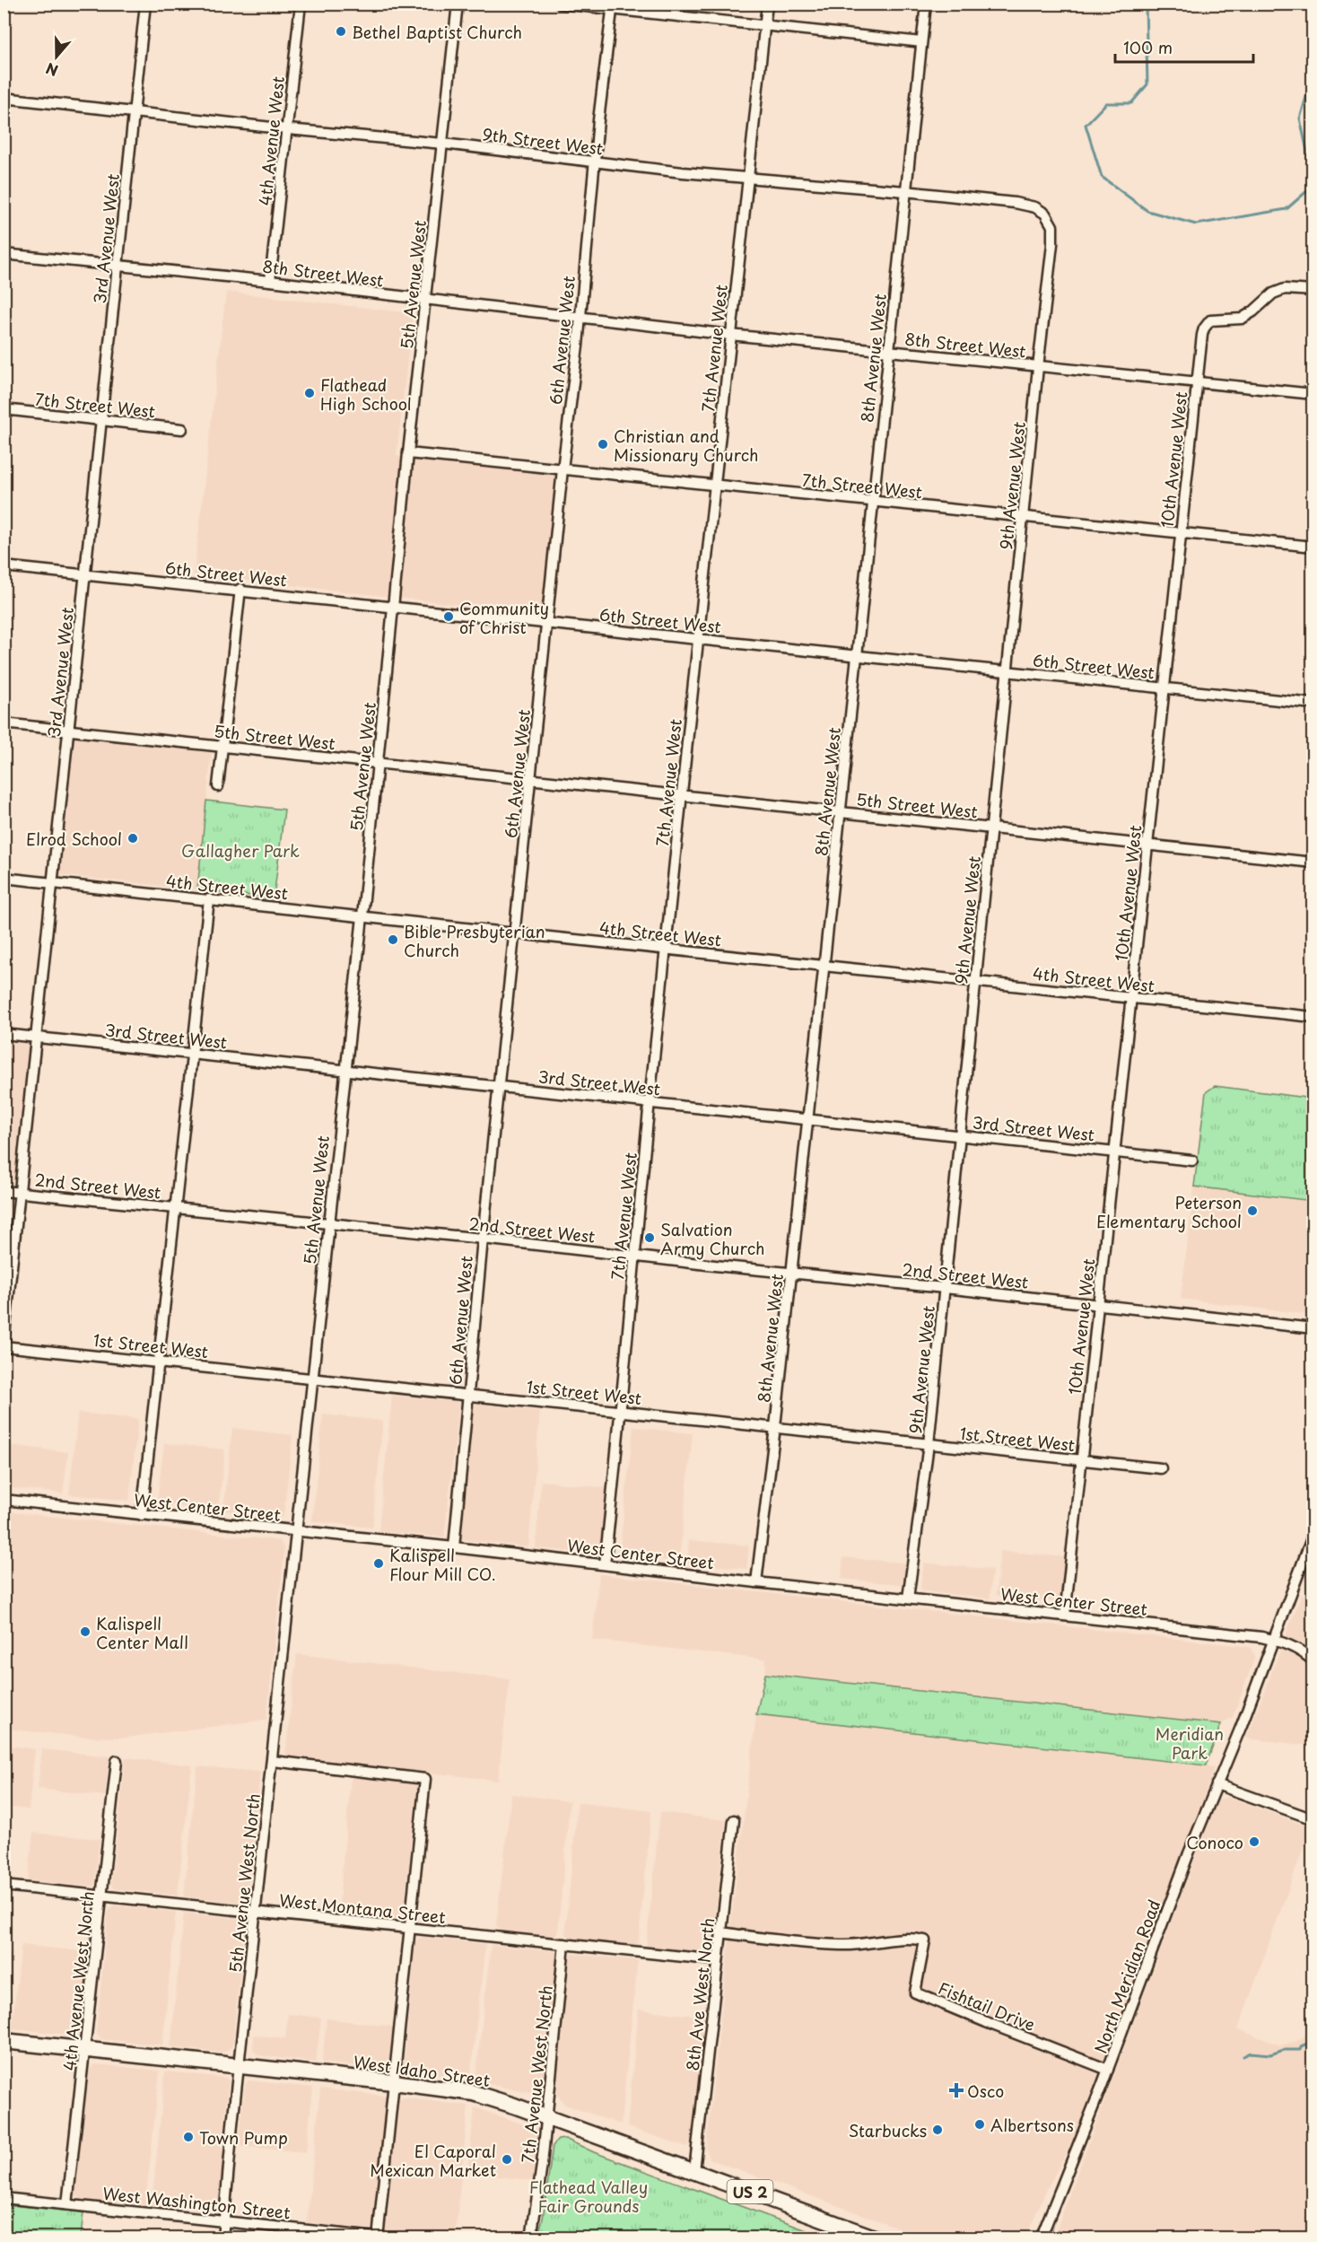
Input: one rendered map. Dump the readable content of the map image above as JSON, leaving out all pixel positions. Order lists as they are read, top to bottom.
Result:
{
  "streets": {
    "highway": ["West Idaho Street", "US 2"],
    "street": [
      "4th Avenue West",
      "9th Street West",
      "3rd Avenue West",
      "8th Street West",
      "5th Avenue West",
      "6th Avenue West",
      "7th Avenue West",
      "8th Avenue West",
      "7th Street West",
      "10th Avenue West",
      "9th Avenue West",
      "6th Street West",
      "5th Street West",
      "4th Street West",
      "3rd Street West",
      "2nd Street West",
      "1st Street West",
      "West Center Street",
      "5th Avenue West North",
      "West Montana Street",
      "North Meridian Road",
      "4th Avenue West North",
      "8th Ave West North",
      "Fishtail Drive",
      "7th Avenue West North",
      "West Washington Street"
    ]
  },
  "crossings": [
    ["4th Avenue West", "9th Street West"],
    ["4th Avenue West", "8th Street West"],
    ["9th Street West", "3rd Avenue West"],
    ["9th Street West", "5th Avenue West"],
    ["9th Street West", "6th Avenue West"],
    ["9th Street West", "7th Avenue West"],
    ["9th Street West", "8th Avenue West"],
    ["9th Street West", "9th Avenue West"],
    ["3rd Avenue West", "8th Street West"],
    ["3rd Avenue West", "7th Street West"],
    ["3rd Avenue West", "6th Street West"],
    ["3rd Avenue West", "5th Street West"],
    ["3rd Avenue West", "4th Street West"],
    ["3rd Avenue West", "3rd Street West"],
    ["3rd Avenue West", "2nd Street West"],
    ["3rd Avenue West", "1st Street West"],
    ["8th Street West", "5th Avenue West"],
    ["8th Street West", "6th Avenue West"],
    ["8th Street West", "7th Avenue West"],
    ["8th Street West", "8th Avenue West"],
    ["8th Street West", "10th Avenue West"],
    ["8th Street West", "9th Avenue West"],
    ["5th Avenue West", "7th Street West"],
    ["5th Avenue West", "6th Street West"],
    ["5th Avenue West", "5th Street West"],
    ["5th Avenue West", "4th Street West"],
    ["5th Avenue West", "3rd Street West"],
    ["5th Avenue West", "2nd Street West"],
    ["5th Avenue West", "1st Street West"],
    ["5th Avenue West", "West Center Street"],
    ["5th Avenue West", "5th Avenue West North"],
    ["6th Avenue West", "7th Street West"],
    ["6th Avenue West", "6th Street West"],
    ["6th Avenue West", "5th Street West"],
    ["6th Avenue West", "4th Street West"],
    ["6th Avenue West", "3rd Street West"],
    ["6th Avenue West", "2nd Street West"],
    ["6th Avenue West", "1st Street West"],
    ["6th Avenue West", "West Center Street"],
    ["7th Avenue West", "7th Street West"],
    ["7th Avenue West", "6th Street West"],
    ["7th Avenue West", "5th Street West"],
    ["7th Avenue West", "4th Street West"],
    ["7th Avenue West", "3rd Street West"],
    ["7th Avenue West", "2nd Street West"],
    ["7th Avenue West", "1st Street West"],
    ["7th Avenue West", "West Center Street"],
    ["8th Avenue West", "7th Street West"],
    ["8th Avenue West", "6th Street West"],
    ["8th Avenue West", "5th Street West"],
    ["8th Avenue West", "4th Street West"],
    ["8th Avenue West", "3rd Street West"],
    ["8th Avenue West", "2nd Street West"],
    ["8th Avenue West", "1st Street West"],
    ["8th Avenue West", "West Center Street"],
    ["7th Street West", "10th Avenue West"],
    ["7th Street West", "9th Avenue West"],
    ["10th Avenue West", "6th Street West"],
    ["10th Avenue West", "5th Street West"],
    ["10th Avenue West", "4th Street West"],
    ["10th Avenue West", "3rd Street West"],
    ["10th Avenue West", "2nd Street West"],
    ["10th Avenue West", "1st Street West"],
    ["10th Avenue West", "West Center Street"],
    ["9th Avenue West", "6th Street West"],
    ["9th Avenue West", "5th Street West"],
    ["9th Avenue West", "4th Street West"],
    ["9th Avenue West", "3rd Street West"],
    ["9th Avenue West", "2nd Street West"],
    ["9th Avenue West", "1st Street West"],
    ["9th Avenue West", "West Center Street"],
    ["West Center Street", "5th Avenue West North"],
    ["West Center Street", "North Meridian Road"],
    ["5th Avenue West North", "West Montana Street"],
    ["5th Avenue West North", "West Idaho Street"],
    ["5th Avenue West North", "West Washington Street"],
    ["West Montana Street", "4th Avenue West North"],
    ["West Montana Street", "8th Ave West North"],
    ["West Montana Street", "7th Avenue West North"],
    ["North Meridian Road", "Fishtail Drive"],
    ["4th Avenue West North", "West Idaho Street"],
    ["4th Avenue West North", "West Washington Street"],
    ["8th Ave West North", "Fishtail Drive"],
    ["8th Ave West North", "West Idaho Street"],
    ["West Idaho Street", "7th Avenue West North"]
  ],
  "parks": ["Gallagher Park", "Meridian Park", "Flathead Valley Fair Grounds"],
  "places": {
    "other": [
      "Bethel Baptist Church",
      "Flathead High School",
      "Christian and Missionary Church",
      "Community of Christ",
      "Elrod School",
      "Bible Presbyterian Church",
      "Peterson Elementary School",
      "Salvation Army Church",
      "Kalispell Flour Mill CO.",
      "Kalispell Center Mall",
      "Conoco",
      "Albertsons",
      "Starbucks",
      "Town Pump",
      "El Caporal Mexican Market"
    ],
    "health": ["Osco"]
  },
  "scale_bar": "100 m",
  "north": "bottom"
}
